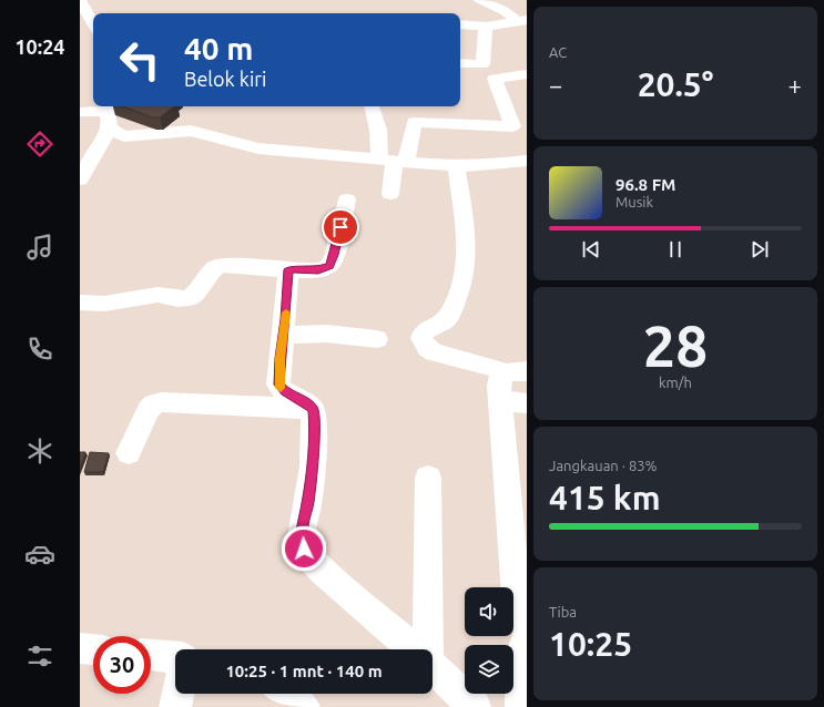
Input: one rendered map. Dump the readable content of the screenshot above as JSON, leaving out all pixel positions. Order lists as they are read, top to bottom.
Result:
{
  "page": {
    "tabs": "10:24",
    "tile": [
      "AC",
      ["28", "km/h"],
      ["Jangkauan · 83%", "415 km"],
      ["Tiba", "10:25"]
    ],
    "turn": ["40 m", "Belok kiri"],
    "heat": ["−", "20.5°", "+"],
    "song": ["96.8 FM", "Musik"],
    "limit": "30",
    "trip": "10:25 · 1 mnt · 140 m"
  }
}
